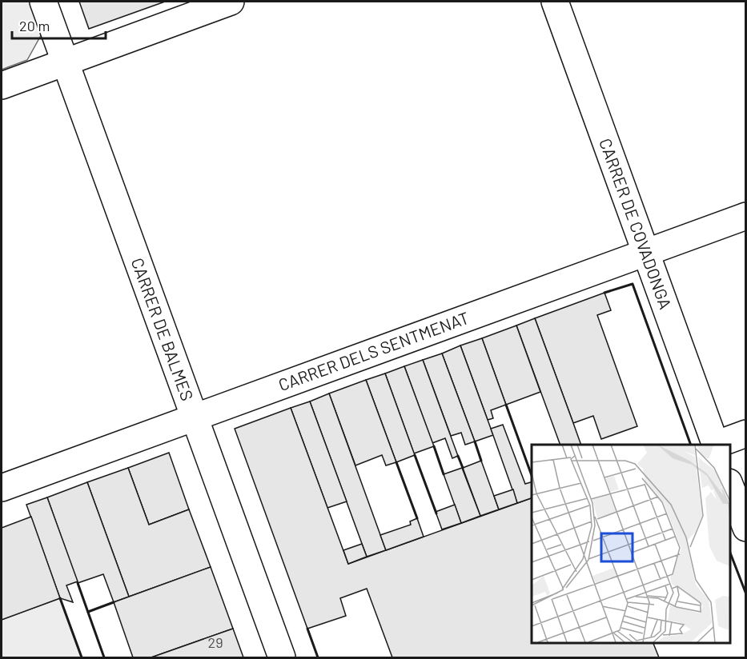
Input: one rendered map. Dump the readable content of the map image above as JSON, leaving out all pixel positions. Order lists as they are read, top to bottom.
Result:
{
  "streets": {
    "street": ["CARRER DE COVADONGA", "CARRER DE BALMES", "CARRER DELS SENTMENAT"]
  },
  "crossings": [
    ["CARRER DE COVADONGA", "CARRER DELS SENTMENAT"],
    ["CARRER DE BALMES", "CARRER DELS SENTMENAT"]
  ],
  "house_numbers": ["29"],
  "scale_bar": "20 m"
}
